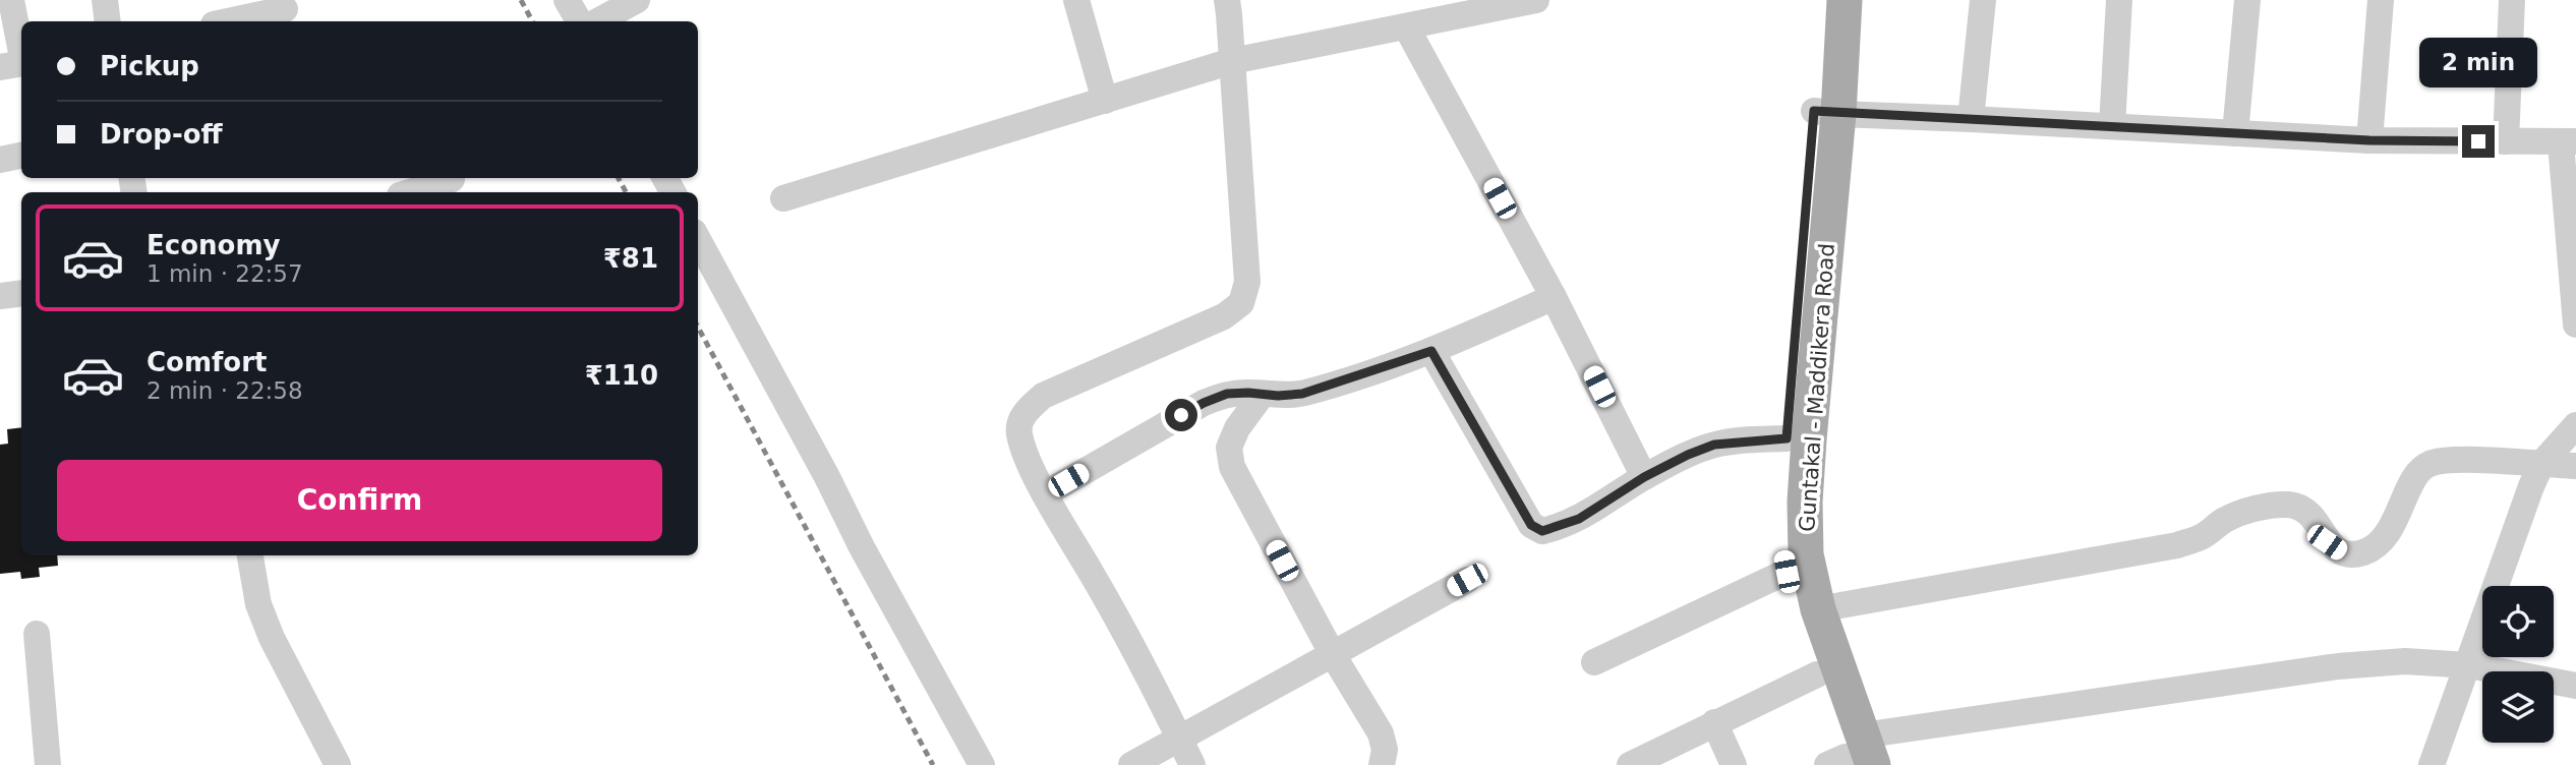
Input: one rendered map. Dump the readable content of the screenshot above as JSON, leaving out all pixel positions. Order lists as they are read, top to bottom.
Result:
{
  "streets": {
    "main road": ["Guntakal - Maddikera Road"]
  },
  "page": {
    "banner": ["Pickup", "Drop-off"],
    "bubble": "2 min",
    "list": [
      {
        "name": "Economy",
        "note": "1 min · 22:57",
        "value": "₹81"
      },
      {
        "name": "Comfort",
        "note": "2 min · 22:58",
        "value": "₹110"
      }
    ],
    "buttons": "Confirm"
  }
}
